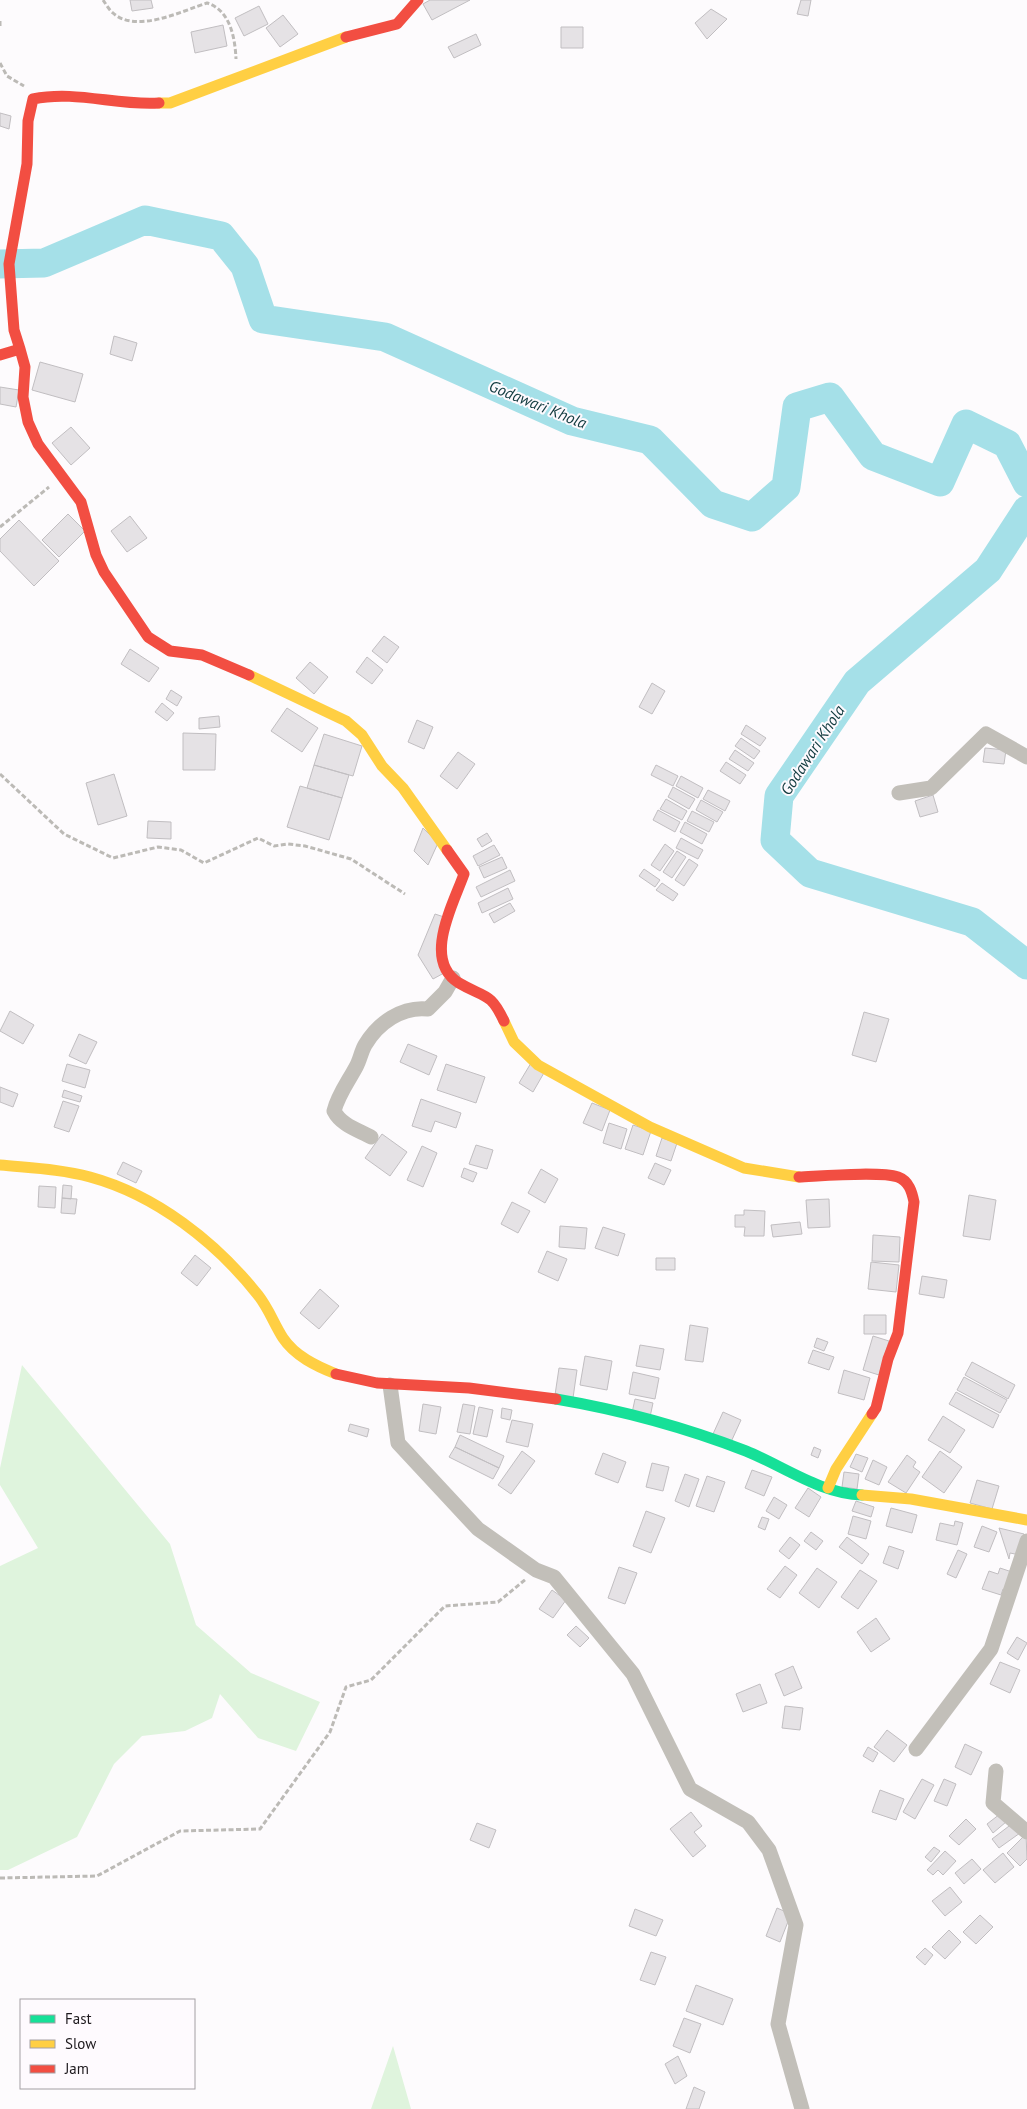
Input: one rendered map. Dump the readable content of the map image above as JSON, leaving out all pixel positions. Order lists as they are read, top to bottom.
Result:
{
  "water": ["Godawari Khola"],
  "legend": ["Fast", "Slow", "Jam"]
}
